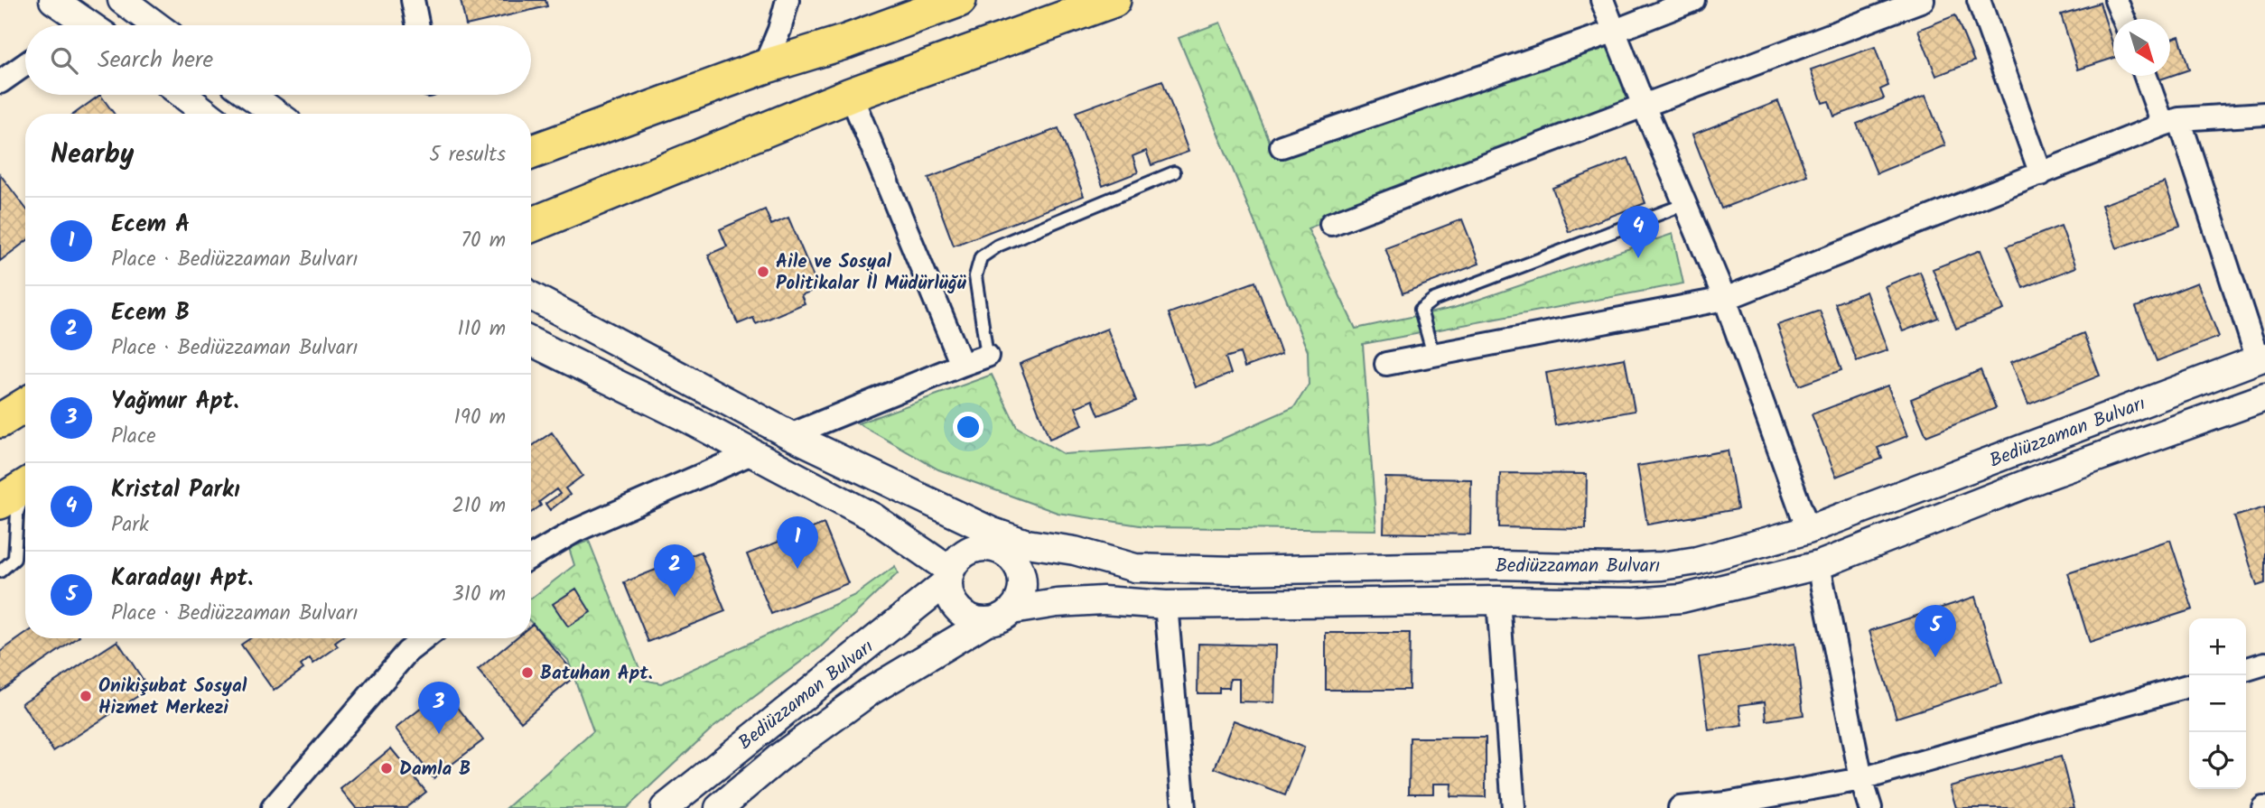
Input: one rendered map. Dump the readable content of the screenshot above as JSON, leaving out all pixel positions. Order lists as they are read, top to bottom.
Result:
{
  "streets": {
    "street": ["Bediüzzaman Bulvarı"]
  },
  "places": [
    "Aile ve Sosyal Politikalar İl Müdürlüğü",
    "Batuhan Apt.",
    "Onikişubat Sosyal Hizmet Merkezi",
    "Damla B"
  ],
  "north": "bottom right",
  "page": {
    "search": "Search here",
    "heading": ["Nearby", "5 results"],
    "list": [
      {
        "mark": "1",
        "name": "Ecem A",
        "note": "Place · Bediüzzaman Bulvarı",
        "value": "70 m"
      },
      {
        "mark": "2",
        "name": "Ecem B",
        "note": "Place · Bediüzzaman Bulvarı",
        "value": "110 m"
      },
      {
        "mark": "3",
        "name": "Yağmur Apt.",
        "note": "Place",
        "value": "190 m"
      },
      {
        "mark": "4",
        "name": "Kristal Parkı",
        "note": "Park",
        "value": "210 m"
      },
      {
        "mark": "5",
        "name": "Karadayı Apt.",
        "note": "Place · Bediüzzaman Bulvarı",
        "value": "310 m"
      }
    ],
    "pins": [
      "4",
      "1",
      "2",
      "5",
      "3"
    ],
    "map_buttons": ["+", "−"]
  }
}
